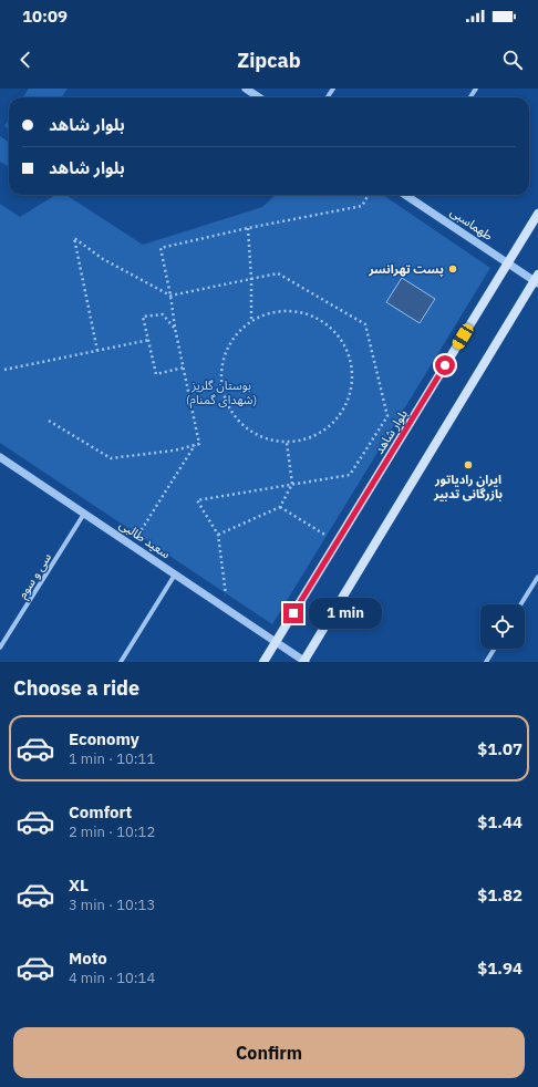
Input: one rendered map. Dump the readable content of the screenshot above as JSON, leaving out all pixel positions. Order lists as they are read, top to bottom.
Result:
{
  "streets": {
    "main road": ["بلوار شاهد"],
    "street": ["طهماسبی", "سعید طالبی", "سی و سوم"]
  },
  "crossings": [
    ["طهماسبی", "بلوار شاهد"],
    ["بلوار شاهد", "سعید طالبی"],
    ["سعید طالبی", "سی و سوم"]
  ],
  "parks": ["بوستان گلریز (شهدای گمنام)"],
  "places": ["پست تهرانسر", "ایران رادیاتور بازرگانی تدبیر"],
  "page": {
    "status": "10:09",
    "header": "Zipcab",
    "banner": ["بلوار شاهد", "بلوار شاهد"],
    "bubble": "1 min",
    "heading": "Choose a ride",
    "list": [
      {
        "name": "Economy",
        "note": "1 min · 10:11",
        "value": "$1.07"
      },
      {
        "name": "Comfort",
        "note": "2 min · 10:12",
        "value": "$1.44"
      },
      {
        "name": "XL",
        "note": "3 min · 10:13",
        "value": "$1.82"
      },
      {
        "name": "Moto",
        "note": "4 min · 10:14",
        "value": "$1.94"
      }
    ],
    "buttons": "Confirm"
  }
}
